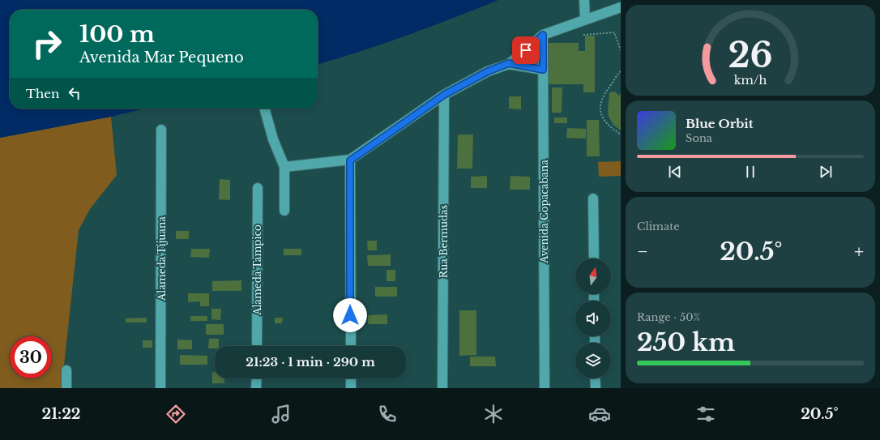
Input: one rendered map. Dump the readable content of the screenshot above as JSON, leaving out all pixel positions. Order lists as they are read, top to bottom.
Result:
{
  "streets": {
    "street": [
      "Avenida Copacabana",
      "Rua Bermudas",
      "Alameda Tijuana",
      "Alameda Tampico"
    ]
  },
  "north": "top",
  "page": {
    "turn": ["100 m", "Avenida Mar Pequeno"],
    "then": "Then",
    "song": ["Blue Orbit", "Sona"],
    "tile": [
      "Climate",
      ["Range · 50%", "250 km"]
    ],
    "heat": ["−", "20.5°", "+"],
    "limit": "30",
    "trip": "21:23 · 1 min · 290 m",
    "tabs": ["21:22", "20.5°"],
    "gauge": ["26", "km/h"]
  }
}
